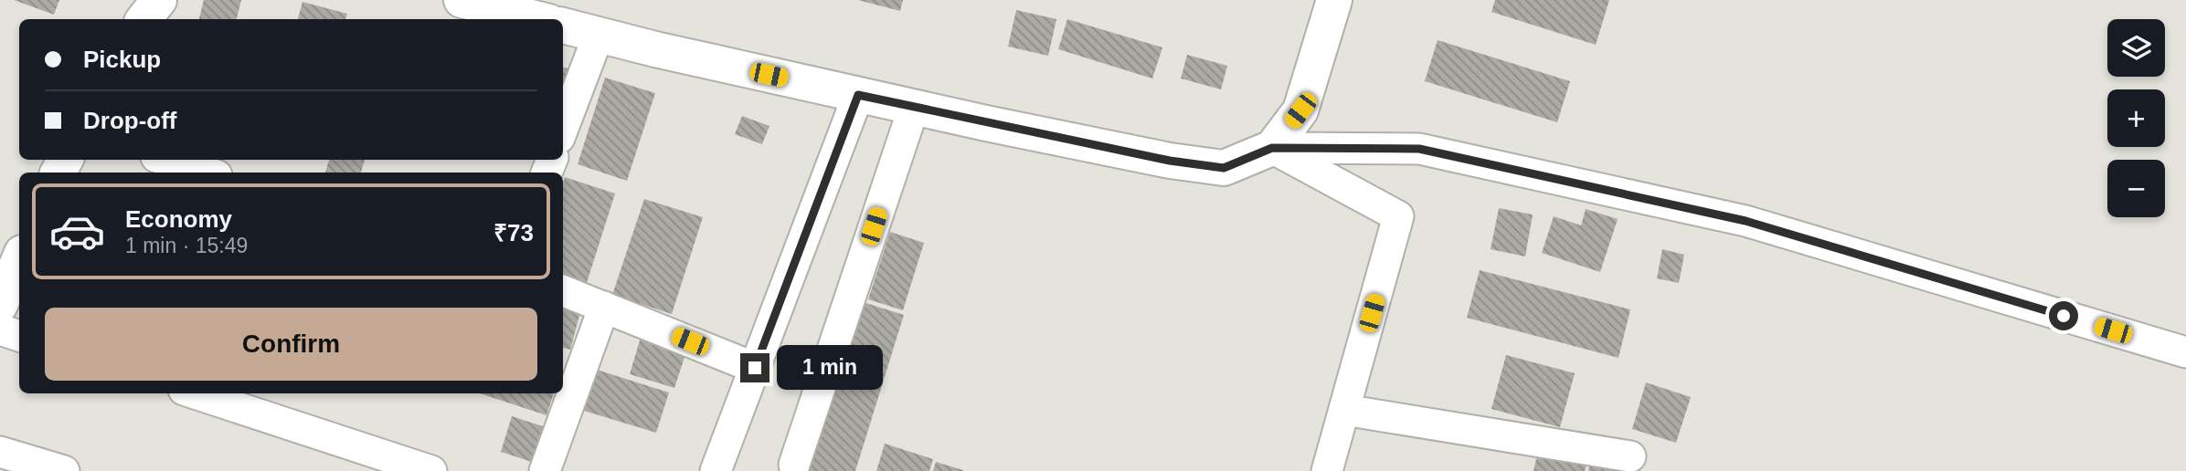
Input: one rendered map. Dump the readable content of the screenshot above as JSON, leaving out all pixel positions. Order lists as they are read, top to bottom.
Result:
{
  "page": {
    "map_buttons": ["+", "−"],
    "banner": ["Pickup", "Drop-off"],
    "list": [
      {
        "name": "Economy",
        "note": "1 min · 15:49",
        "value": "₹73"
      }
    ],
    "buttons": "Confirm",
    "bubble": "1 min"
  }
}
